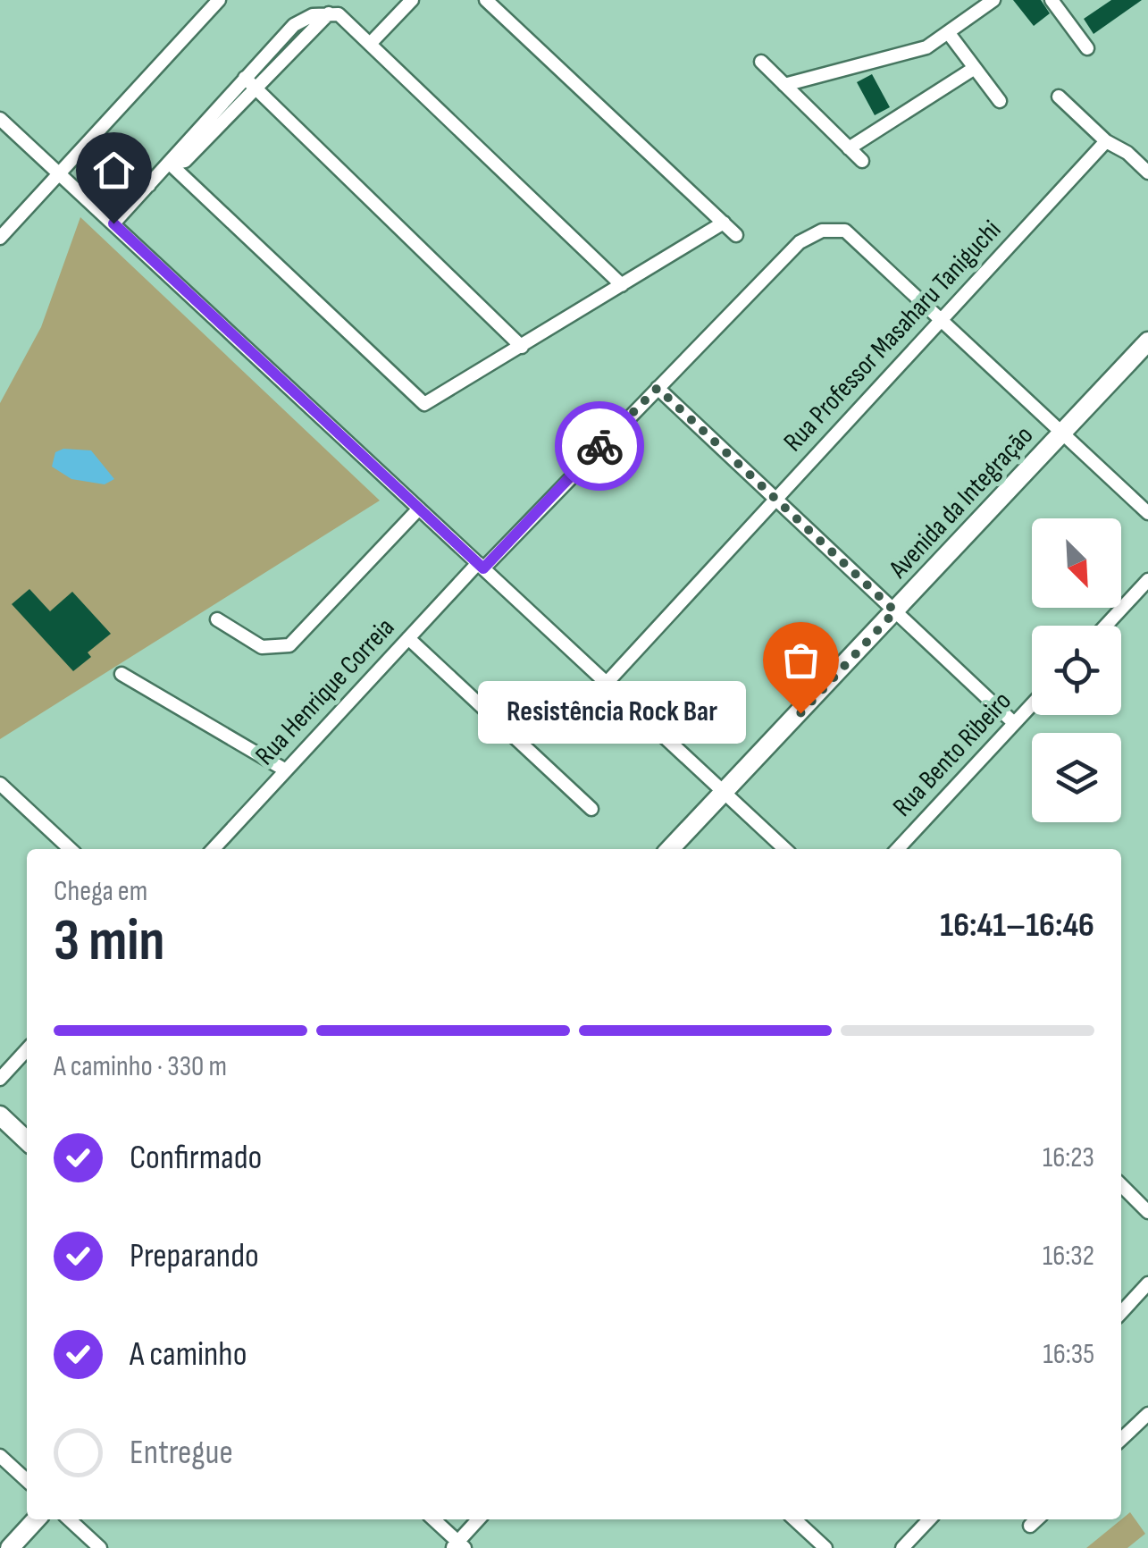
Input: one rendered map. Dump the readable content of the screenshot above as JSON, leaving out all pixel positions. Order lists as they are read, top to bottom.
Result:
{
  "streets": {
    "main road": ["Avenida da Integração"],
    "street": ["Rua Professor Masaharu Taniguchi", "Rua Henrique Correia", "Rua Bento Ribeiro"]
  },
  "crossings": [
    ["Rua Professor Masaharu Taniguchi", "Rua Henrique Correia"]
  ],
  "places": ["Resistência Rock Bar"],
  "north": "bottom right",
  "page": {
    "bubble": "Resistência Rock Bar",
    "heading": ["3 min", "Chega em", "16:41–16:46"],
    "bar": "A caminho · 330 m",
    "list": [
      ["Confirmado", "16:23"],
      ["Preparando", "16:32"],
      ["A caminho", "16:35"],
      "Entregue"
    ]
  }
}
